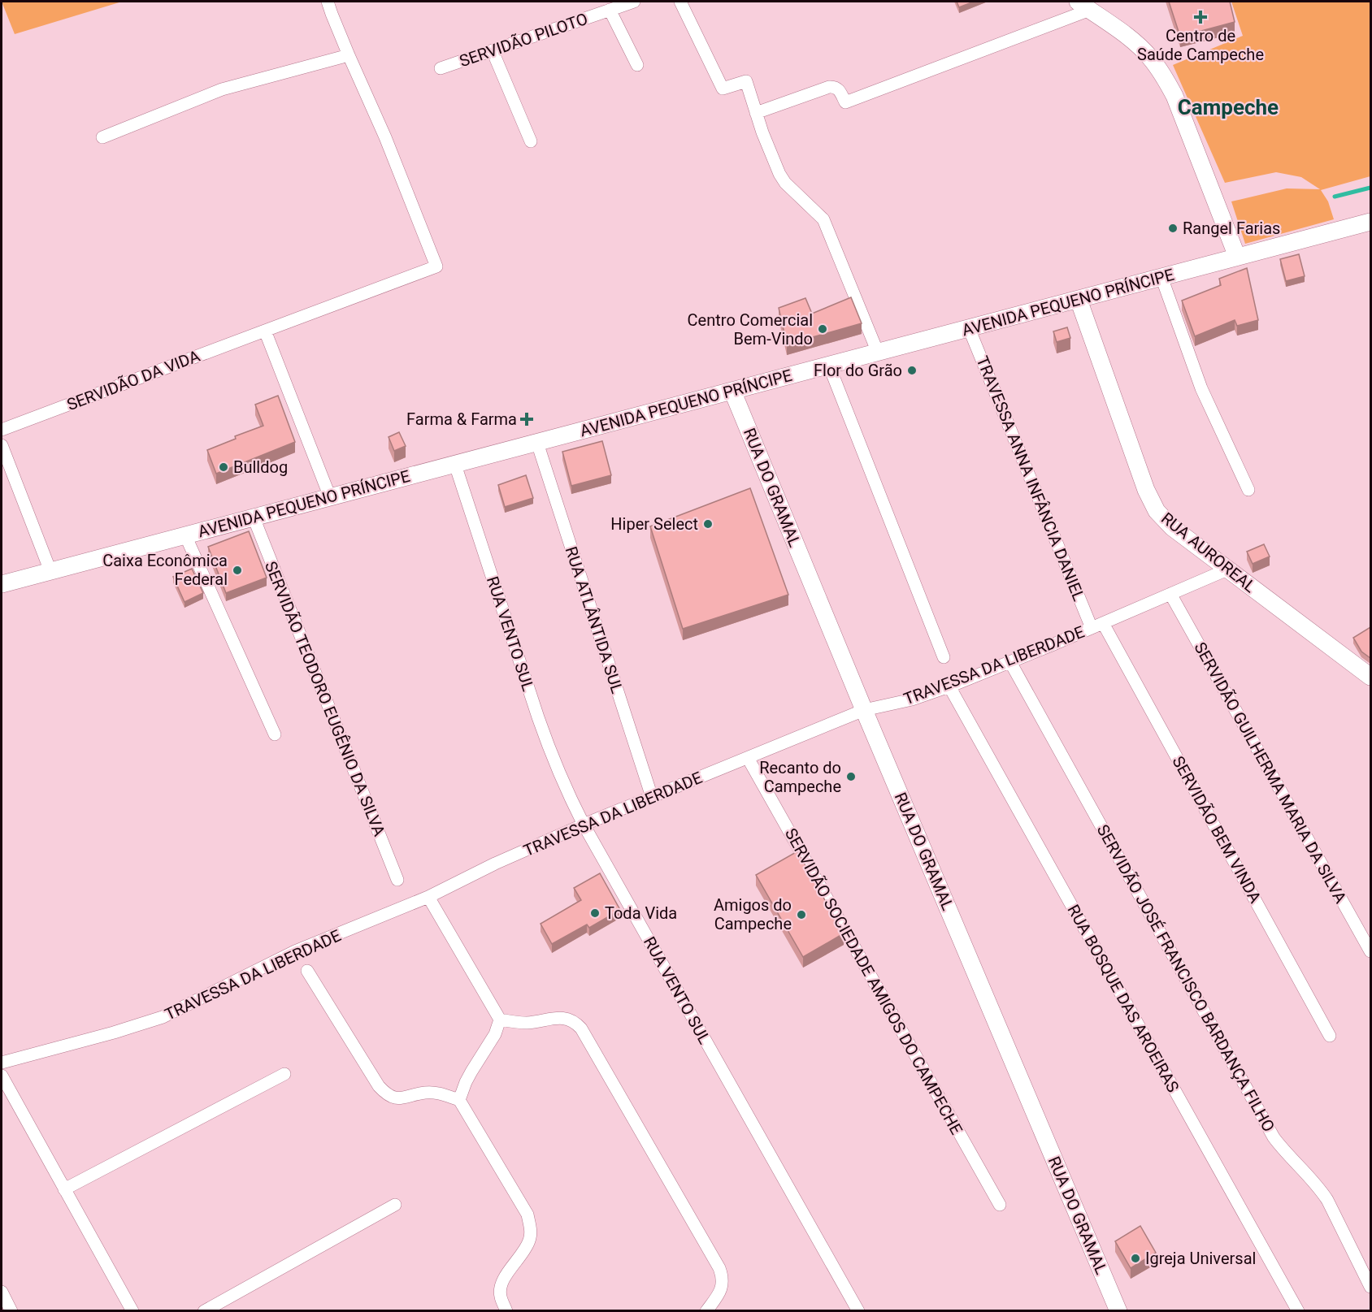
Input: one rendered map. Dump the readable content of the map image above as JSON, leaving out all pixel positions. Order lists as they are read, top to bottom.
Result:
{
  "streets": {
    "main road": ["AVENIDA PEQUENO PRÍNCIPE", "RUA DO GRAMAL", "RUA AUROREAL"],
    "street": [
      "SERVIDÃO PILOTO",
      "SERVIDÃO DA VIDA",
      "TRAVESSA ANNA INFÂNCIA DANIEL",
      "RUA ATLÂNTIDA SUL",
      "RUA VENTO SUL",
      "TRAVESSA DA LIBERDADE",
      "SERVIDÃO TEODORO EUGÊNIO DA SILVA",
      "SERVIDÃO GUILHERMA MARIA DA SILVA",
      "SERVIDÃO BEM VINDA",
      "SERVIDÃO JOSÉ FRANCISCO BARDANÇA FILHO",
      "SERVIDÃO SOCIEDADE AMIGOS DO CAMPECHE",
      "RUA BOSQUE DAS AROEIRAS"
    ]
  },
  "crossings": [
    ["AVENIDA PEQUENO PRÍNCIPE", "TRAVESSA ANNA INFÂNCIA DANIEL"],
    ["AVENIDA PEQUENO PRÍNCIPE", "RUA DO GRAMAL"],
    ["AVENIDA PEQUENO PRÍNCIPE", "RUA AUROREAL"],
    ["AVENIDA PEQUENO PRÍNCIPE", "RUA ATLÂNTIDA SUL"],
    ["AVENIDA PEQUENO PRÍNCIPE", "RUA VENTO SUL"],
    ["AVENIDA PEQUENO PRÍNCIPE", "SERVIDÃO TEODORO EUGÊNIO DA SILVA"],
    ["TRAVESSA ANNA INFÂNCIA DANIEL", "TRAVESSA DA LIBERDADE"],
    ["TRAVESSA ANNA INFÂNCIA DANIEL", "SERVIDÃO BEM VINDA"],
    ["RUA DO GRAMAL", "TRAVESSA DA LIBERDADE"],
    ["RUA AUROREAL", "TRAVESSA DA LIBERDADE"],
    ["RUA ATLÂNTIDA SUL", "TRAVESSA DA LIBERDADE"],
    ["RUA VENTO SUL", "TRAVESSA DA LIBERDADE"],
    ["TRAVESSA DA LIBERDADE", "SERVIDÃO GUILHERMA MARIA DA SILVA"],
    ["TRAVESSA DA LIBERDADE", "SERVIDÃO BEM VINDA"],
    ["TRAVESSA DA LIBERDADE", "SERVIDÃO JOSÉ FRANCISCO BARDANÇA FILHO"],
    ["TRAVESSA DA LIBERDADE", "SERVIDÃO SOCIEDADE AMIGOS DO CAMPECHE"],
    ["TRAVESSA DA LIBERDADE", "RUA BOSQUE DAS AROEIRAS"]
  ],
  "districts": ["Campeche"],
  "places": {
    "health": ["Centro de Saúde Campeche", "Farma & Farma"],
    "other": [
      "Rangel Farias",
      "Centro Comercial Bem-Vindo",
      "Flor do Grão",
      "Bulldog",
      "Hiper Select",
      "Caixa Econômica Federal",
      "Recanto do Campeche",
      "Toda Vida",
      "Amigos do Campeche",
      "Igreja Universal"
    ]
  }
}
